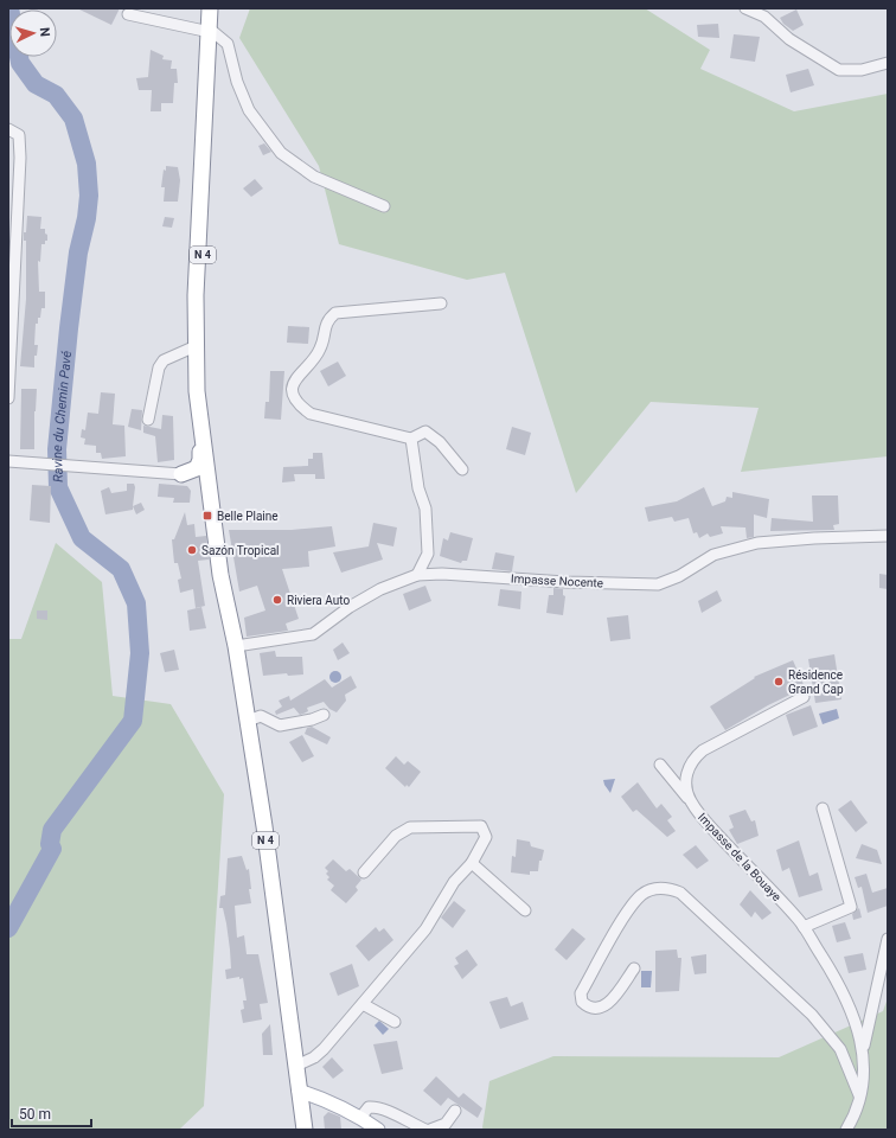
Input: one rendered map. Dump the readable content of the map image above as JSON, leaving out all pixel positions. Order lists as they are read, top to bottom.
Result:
{
  "streets": {
    "highway": ["N 4"],
    "street": ["Impasse Nocente", "Impasse de la Bouaye"]
  },
  "crossings": [
    ["N 4", "Impasse Nocente"]
  ],
  "water": ["Ravine du Chemin Pavé"],
  "places": {
    "transit": ["Belle Plaine"],
    "other": ["Sazón Tropical", "Riviera Auto", "Résidence Grand Cap"]
  },
  "scale_bar": "50 m",
  "north": "right"
}
